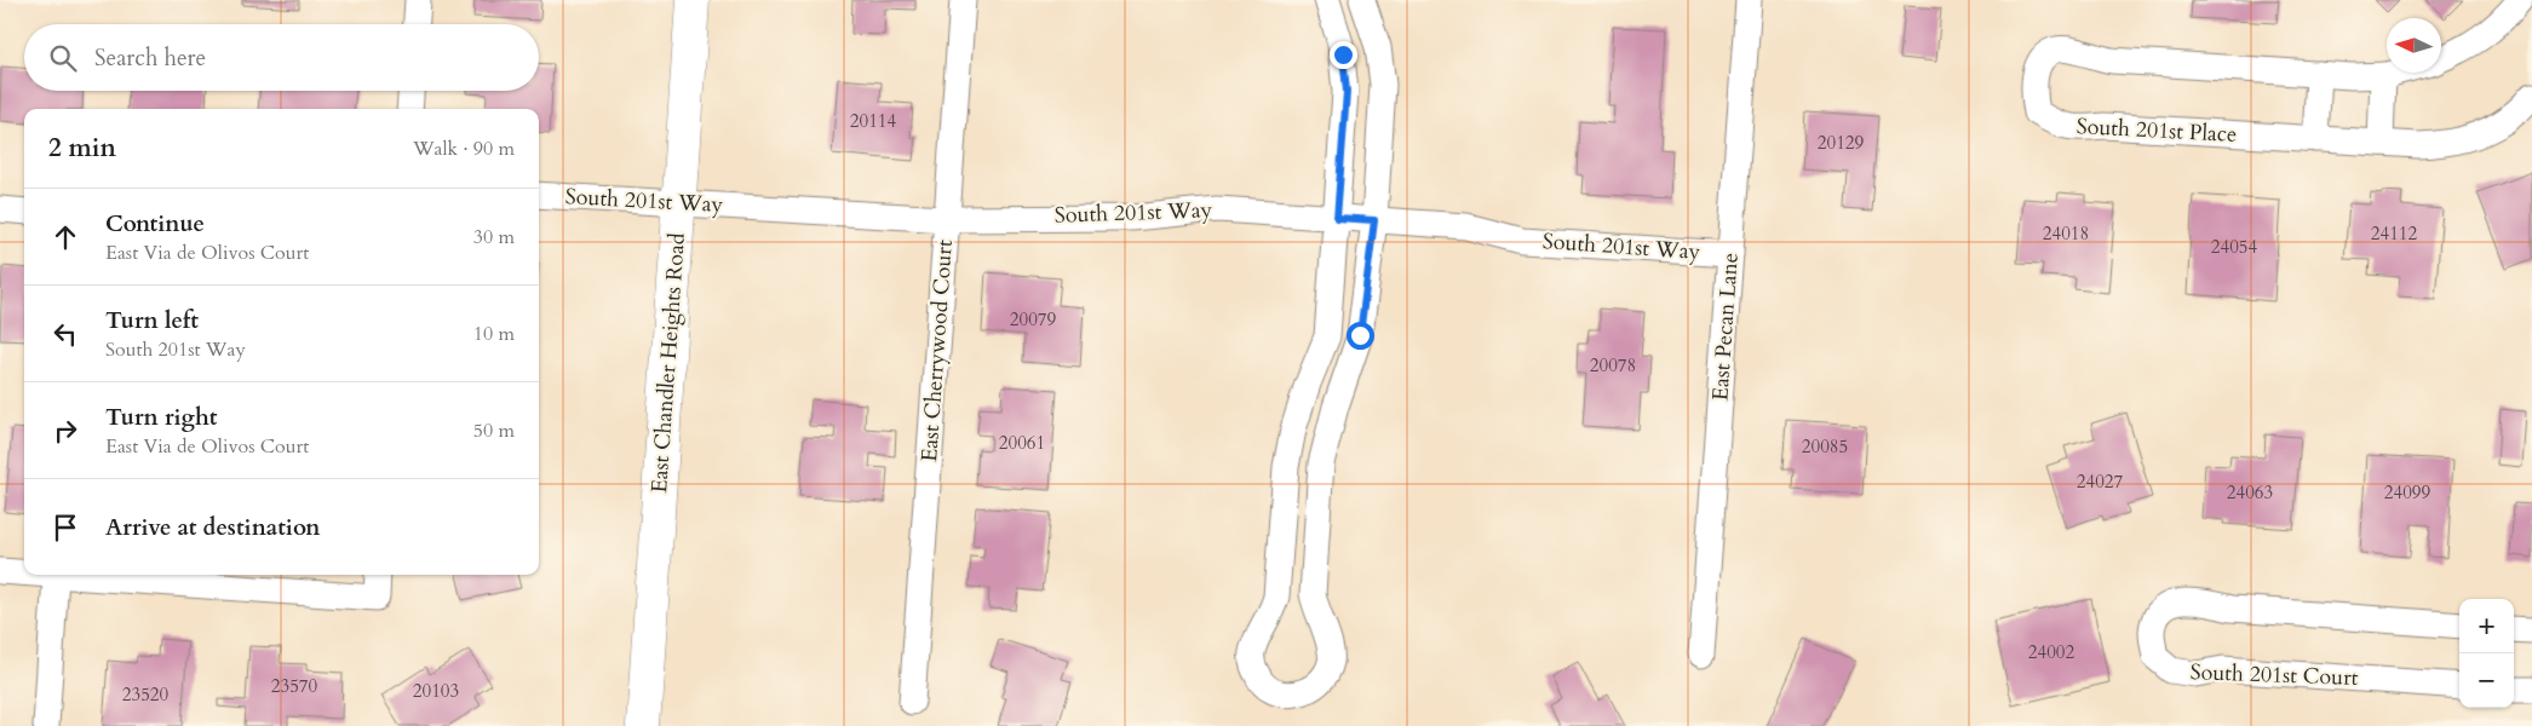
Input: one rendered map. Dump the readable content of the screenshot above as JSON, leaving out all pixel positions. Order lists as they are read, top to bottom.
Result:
{
  "streets": {
    "main road": ["East Chandler Heights Road"],
    "street": [
      "South 201st Place",
      "South 201st Way",
      "East Pecan Lane",
      "East Cherrywood Court",
      "South 201st Court"
    ]
  },
  "crossings": [
    ["South 201st Way", "East Pecan Lane"],
    ["South 201st Way", "East Cherrywood Court"],
    ["South 201st Way", "East Chandler Heights Road"]
  ],
  "house_numbers": [
    "20114",
    "20129",
    "24018",
    "24112",
    "24054",
    "20079",
    "20078",
    "20061",
    "20085",
    "24027",
    "24063",
    "24099",
    "24002",
    "23570",
    "20103",
    "23520"
  ],
  "north": "left",
  "page": {
    "search": "Search here",
    "heading": ["2 min", "Walk · 90 m"],
    "list": [
      ["Continue", "East Via de Olivos Court", "30 m"],
      ["Turn left", "South 201st Way", "10 m"],
      ["Turn right", "East Via de Olivos Court", "50 m"],
      "Arrive at destination"
    ],
    "map_buttons": ["+", "−"]
  }
}
